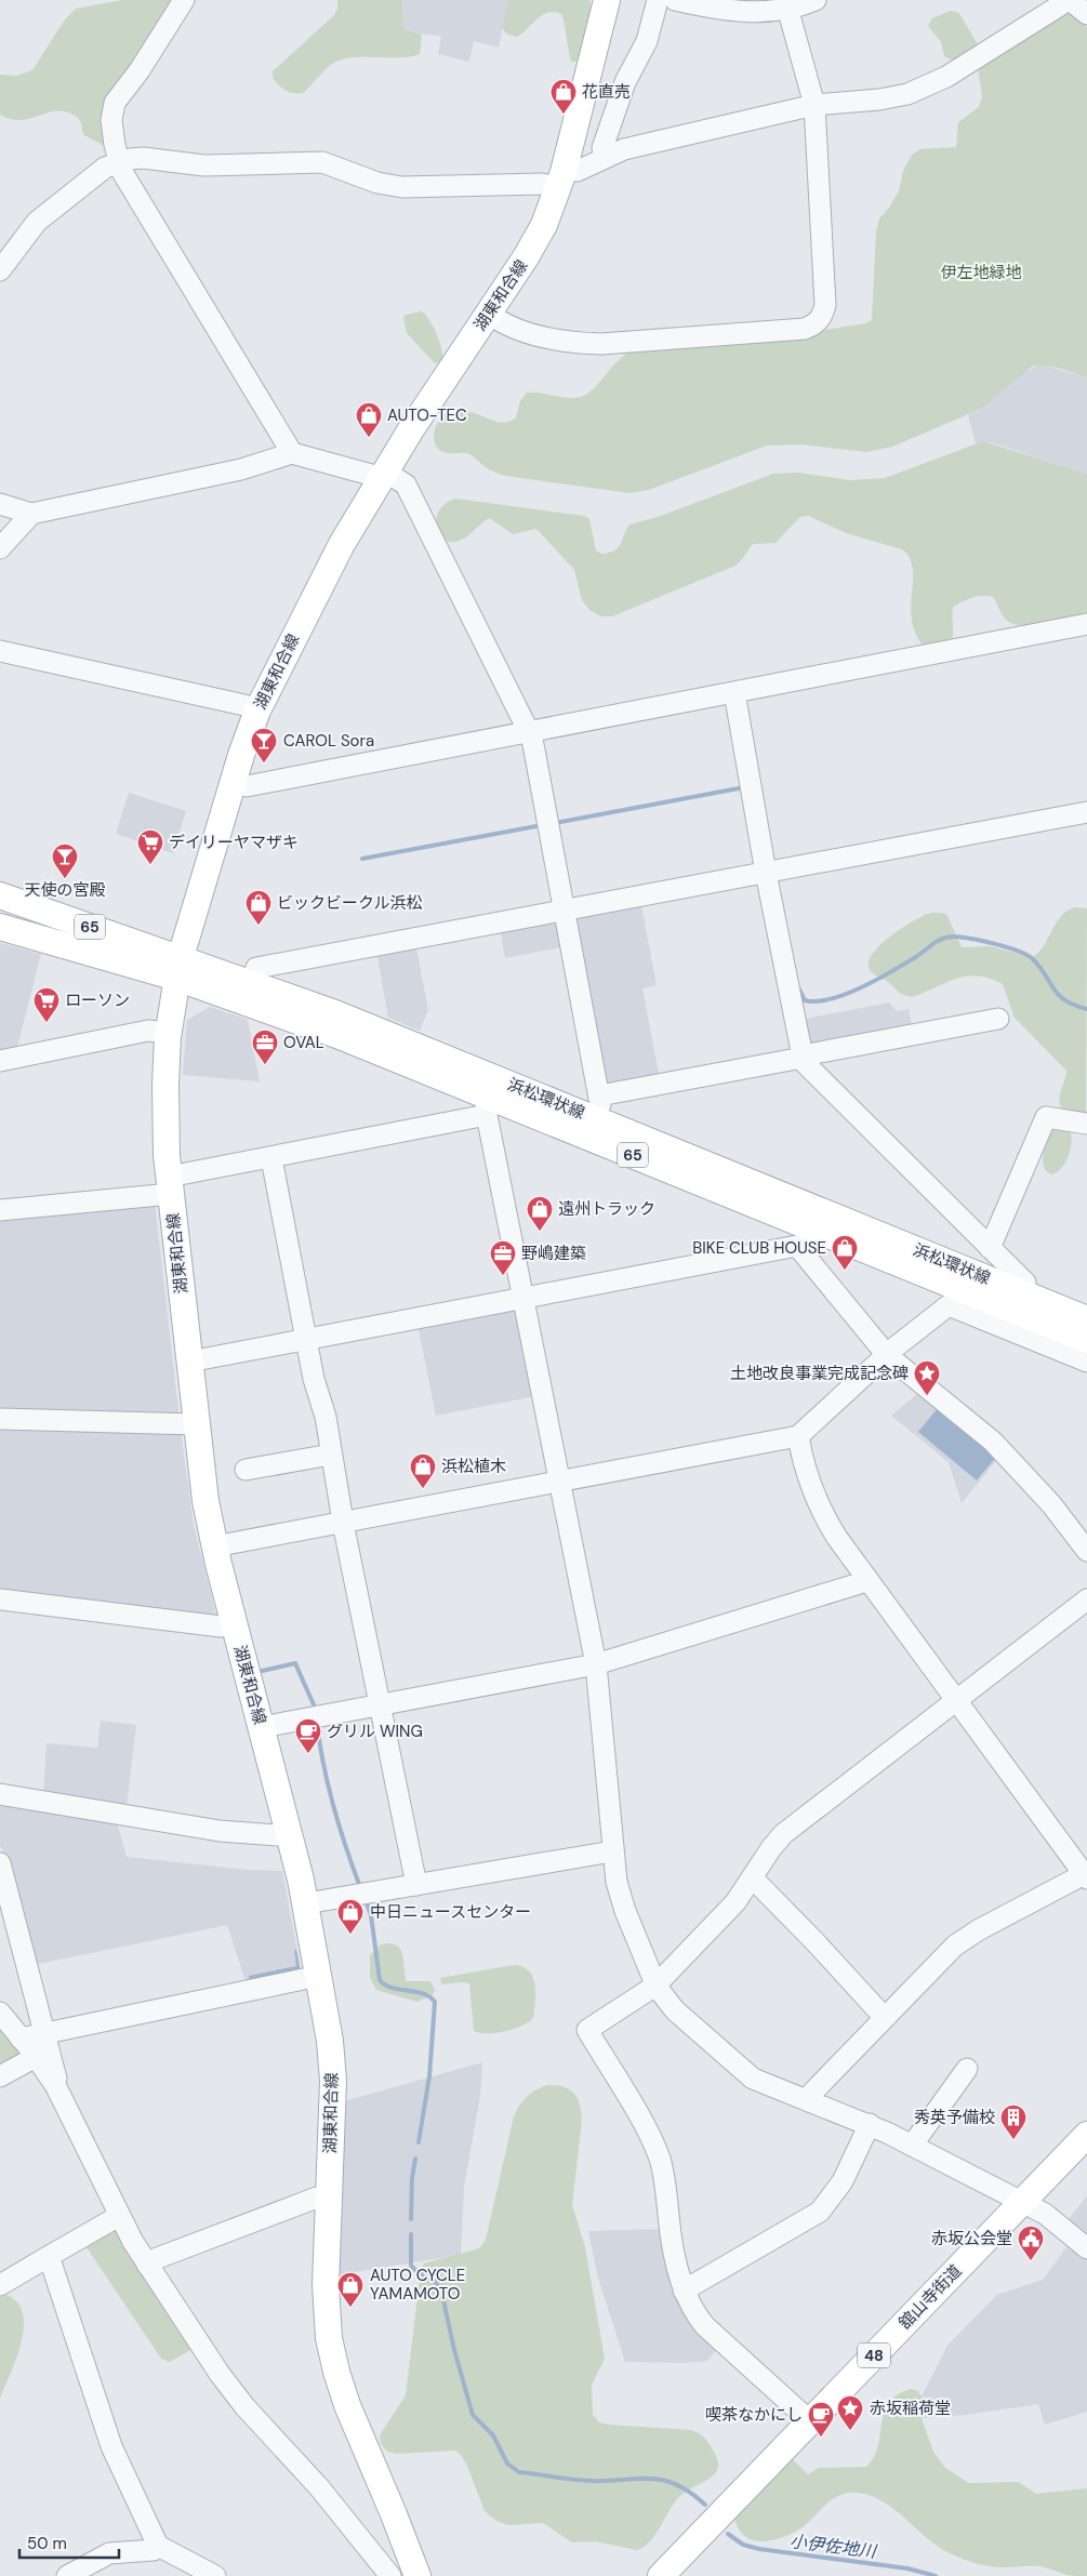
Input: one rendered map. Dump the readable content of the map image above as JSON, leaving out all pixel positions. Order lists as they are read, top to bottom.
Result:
{
  "streets": {
    "main road": [
      "湖東和合線",
      "65",
      "浜松環状線",
      "舘山寺街道",
      "48"
    ]
  },
  "crossings": [
    ["湖東和合線", "浜松環状線"]
  ],
  "water": ["小伊佐地川"],
  "parks": ["伊左地緑地"],
  "places": {
    "shop": [
      "花直売",
      "AUTO-TEC",
      "ビックビークル浜松",
      "遠州トラック",
      "BIKE CLUB HOUSE",
      "浜松植木",
      "中日ニュースセンター",
      "AUTO CYCLE YAMAMOTO"
    ],
    "bar": ["CAROL Sora", "天使の宮殿"],
    "supermarket": ["デイリーヤマザキ", "ローソン"],
    "office": ["OVAL", "野嶋建築"],
    "place": ["土地改良事業完成記念碑", "赤坂稲荷堂"],
    "cafe": ["グリル WING", "喫茶なかにし"],
    "building": ["秀英予備校"],
    "public building": ["赤坂公会堂"]
  },
  "scale_bar": "50 m"
}
